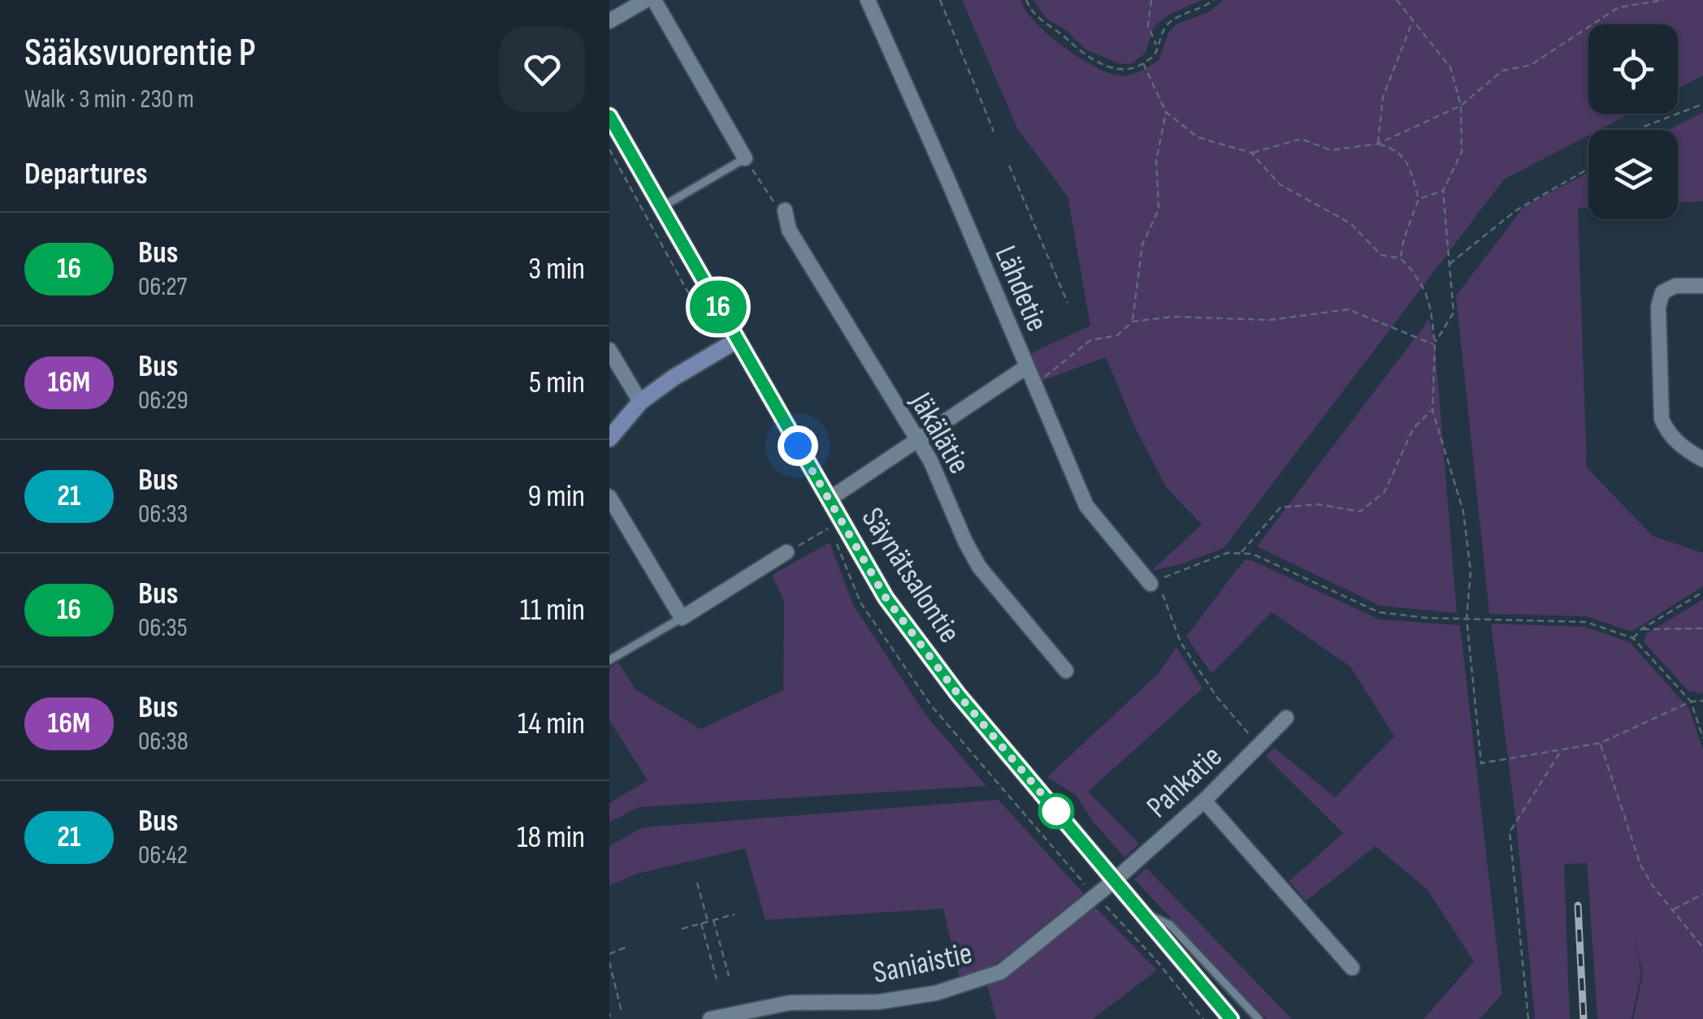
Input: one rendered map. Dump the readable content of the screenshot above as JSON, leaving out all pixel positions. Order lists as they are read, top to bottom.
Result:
{
  "streets": {
    "main road": ["Säynätsalontie"],
    "street": [
      "Lähdetie",
      "Jäkälätie",
      "Pahkatie",
      "Saniaistie"
    ]
  },
  "crossings": [
    ["Säynätsalontie", "Pahkatie"],
    ["Säynätsalontie", "Saniaistie"],
    ["Pahkatie", "Saniaistie"]
  ],
  "lines": ["bus line 16"],
  "page": {
    "heading": [
      ["Sääksvuorentie P", "Walk · 3 min · 230 m"],
      "Departures"
    ],
    "on_map": "16",
    "list": [
      {
        "mark": "16",
        "name": "Bus",
        "note": "06:27",
        "value": "3 min"
      },
      {
        "mark": "16M",
        "name": "Bus",
        "note": "06:29",
        "value": "5 min"
      },
      {
        "mark": "21",
        "name": "Bus",
        "note": "06:33",
        "value": "9 min"
      },
      {
        "mark": "16",
        "name": "Bus",
        "note": "06:35",
        "value": "11 min"
      },
      {
        "mark": "16M",
        "name": "Bus",
        "note": "06:38",
        "value": "14 min"
      },
      {
        "mark": "21",
        "name": "Bus",
        "note": "06:42",
        "value": "18 min"
      }
    ]
  }
}
